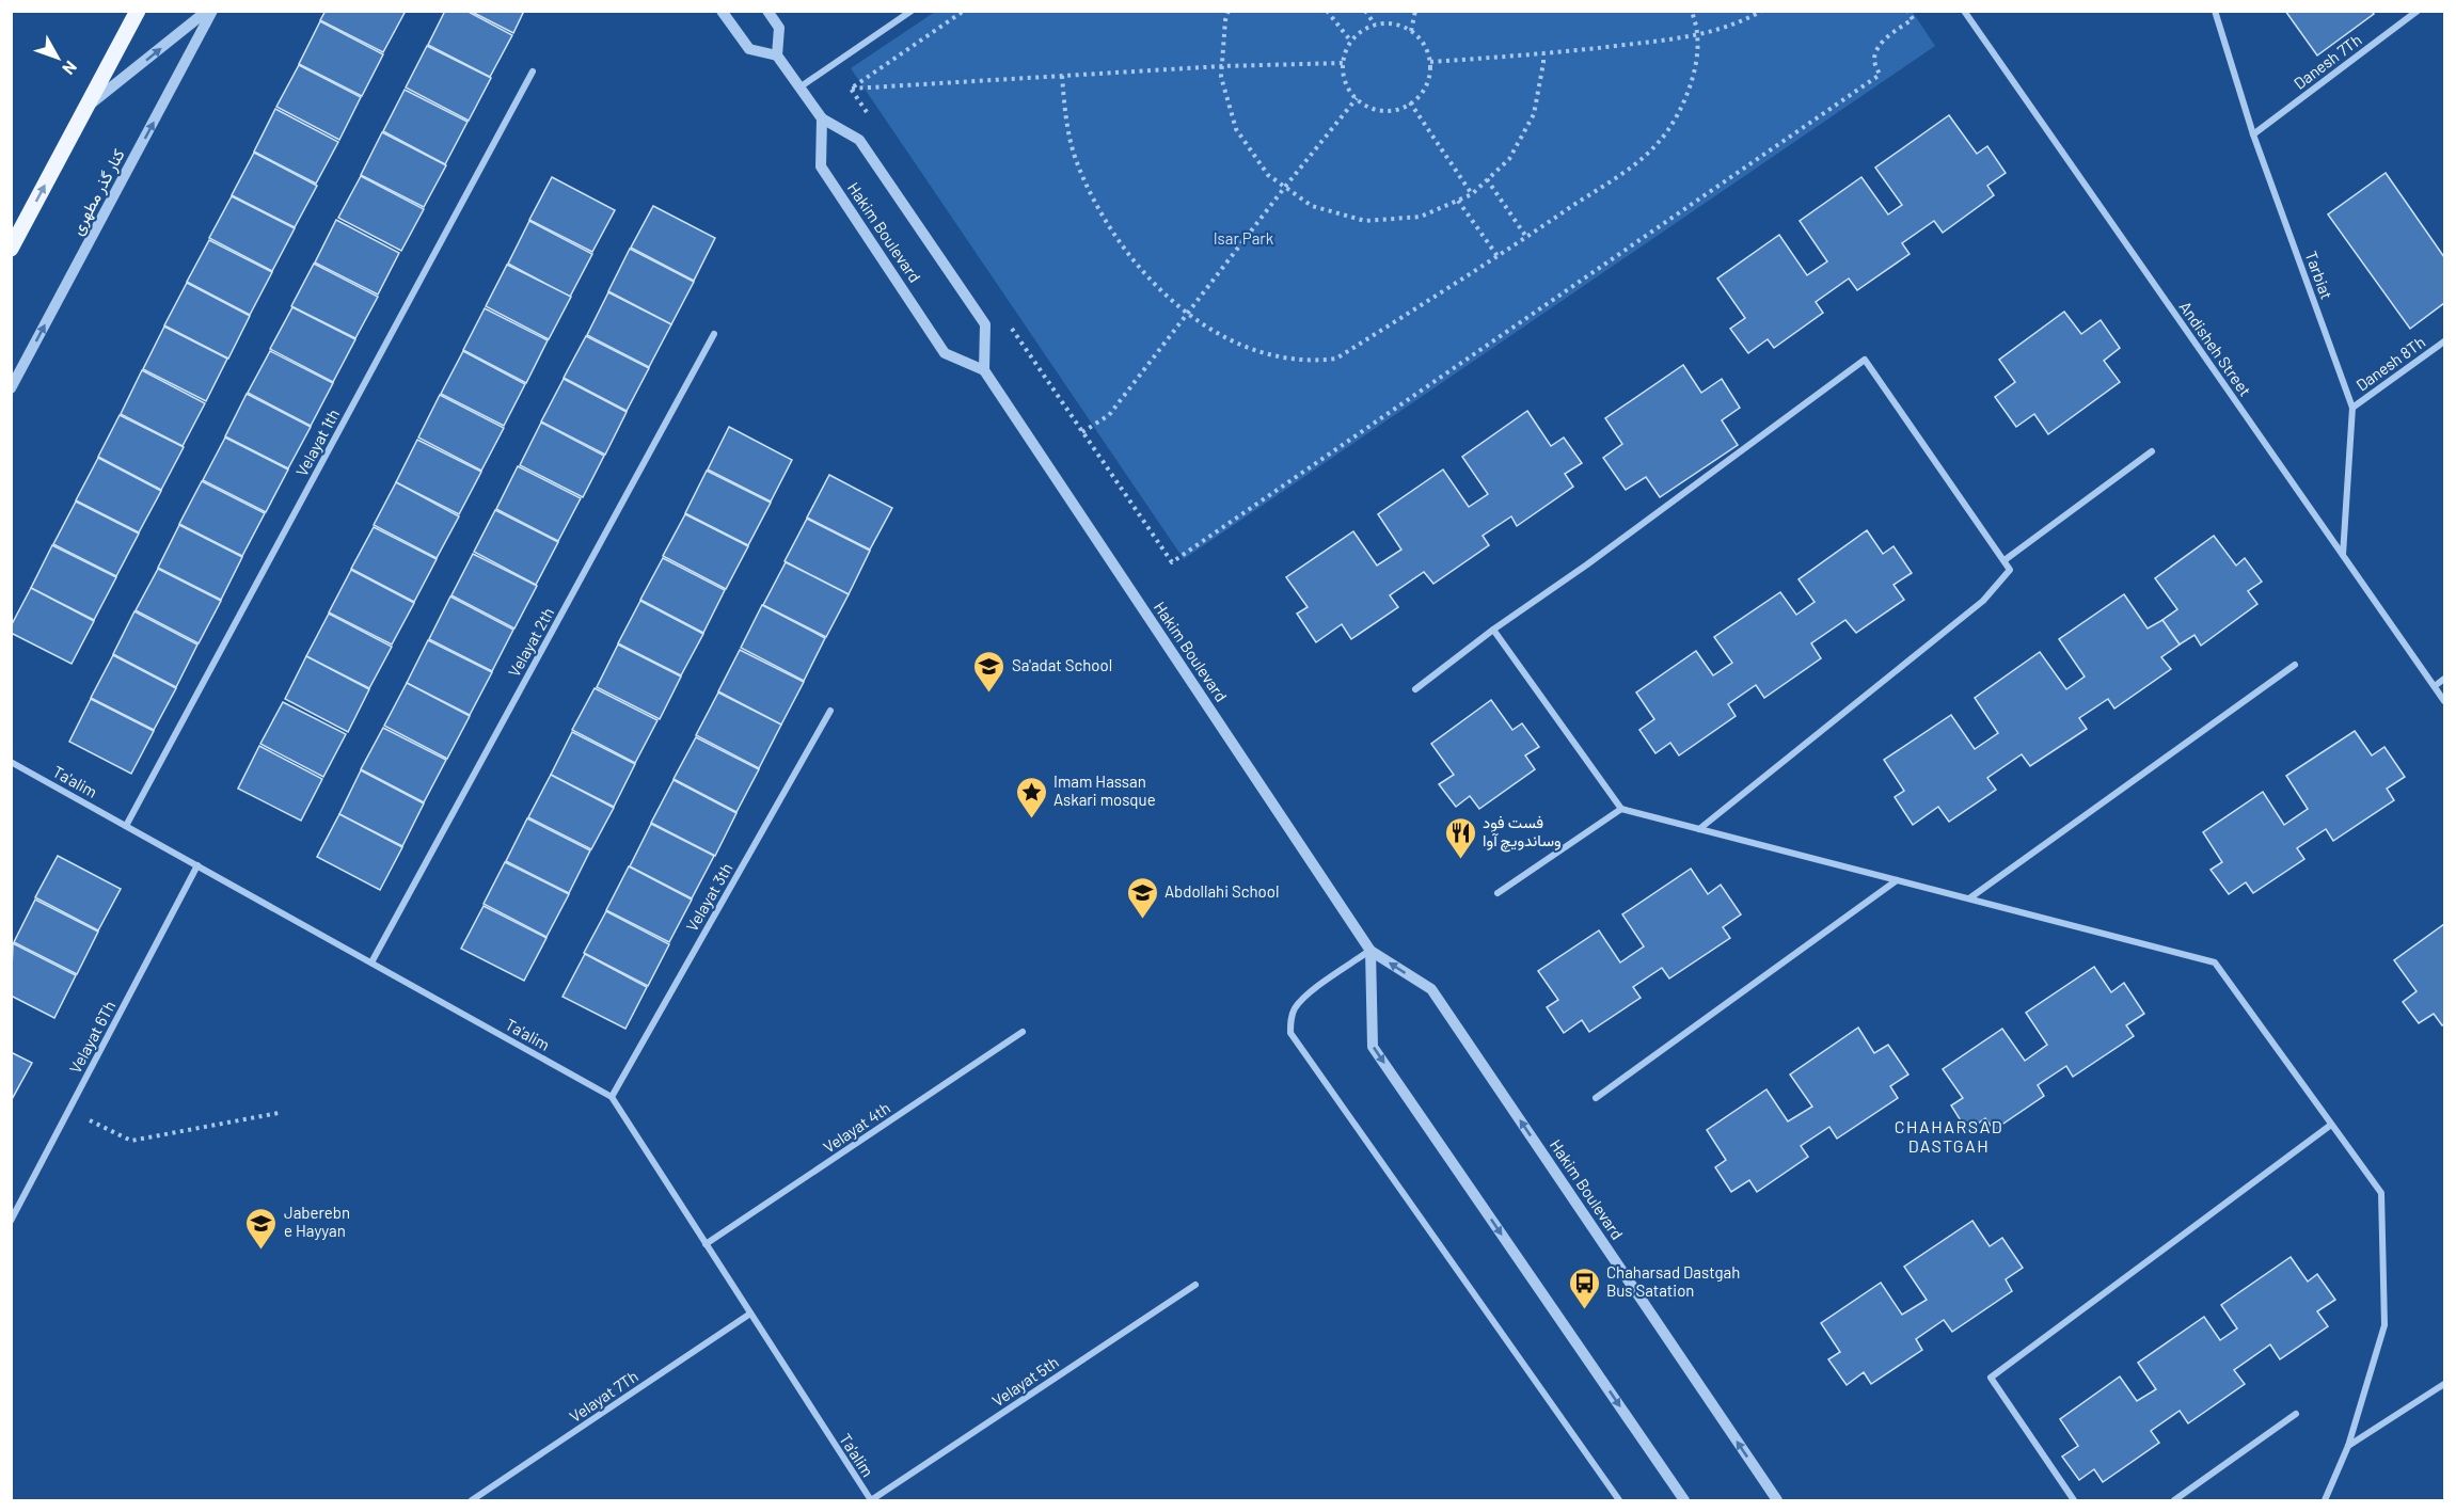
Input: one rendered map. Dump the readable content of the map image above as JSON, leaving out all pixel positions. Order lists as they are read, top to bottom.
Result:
{
  "streets": {
    "street": [
      "Danesh 7Th",
      "کنار گذر مطهری",
      "Hakim Boulevard",
      "Tarbiat",
      "Andisheh Street",
      "Danesh 8Th",
      "Velayat 1th",
      "Velayat 2th",
      "Ta'alim",
      "Velayat 3th",
      "Velayat 6Th",
      "Velayat 4th",
      "Velayat 5th",
      "Velayat 7Th"
    ]
  },
  "crossings": [
    ["Danesh 7Th", "Tarbiat"],
    ["Tarbiat", "Andisheh Street"],
    ["Tarbiat", "Danesh 8Th"],
    ["Velayat 1th", "Ta'alim"],
    ["Velayat 2th", "Ta'alim"],
    ["Ta'alim", "Velayat 3th"],
    ["Ta'alim", "Velayat 6Th"],
    ["Ta'alim", "Velayat 4th"],
    ["Ta'alim", "Velayat 5th"],
    ["Ta'alim", "Velayat 7Th"]
  ],
  "districts": ["CHAHARSAD DASTGAH"],
  "parks": ["Isar Park"],
  "places": {
    "school or university": ["Sa'adat School", "Abdollahi School", "Jaberebn e Hayyan"],
    "place": ["Imam Hassan Askari mosque"],
    "restaurant": ["فست فود وساندویچ آوا"],
    "bus stop": ["Chaharsad Dastgah Bus Satation"]
  },
  "north": "bottom right"
}
